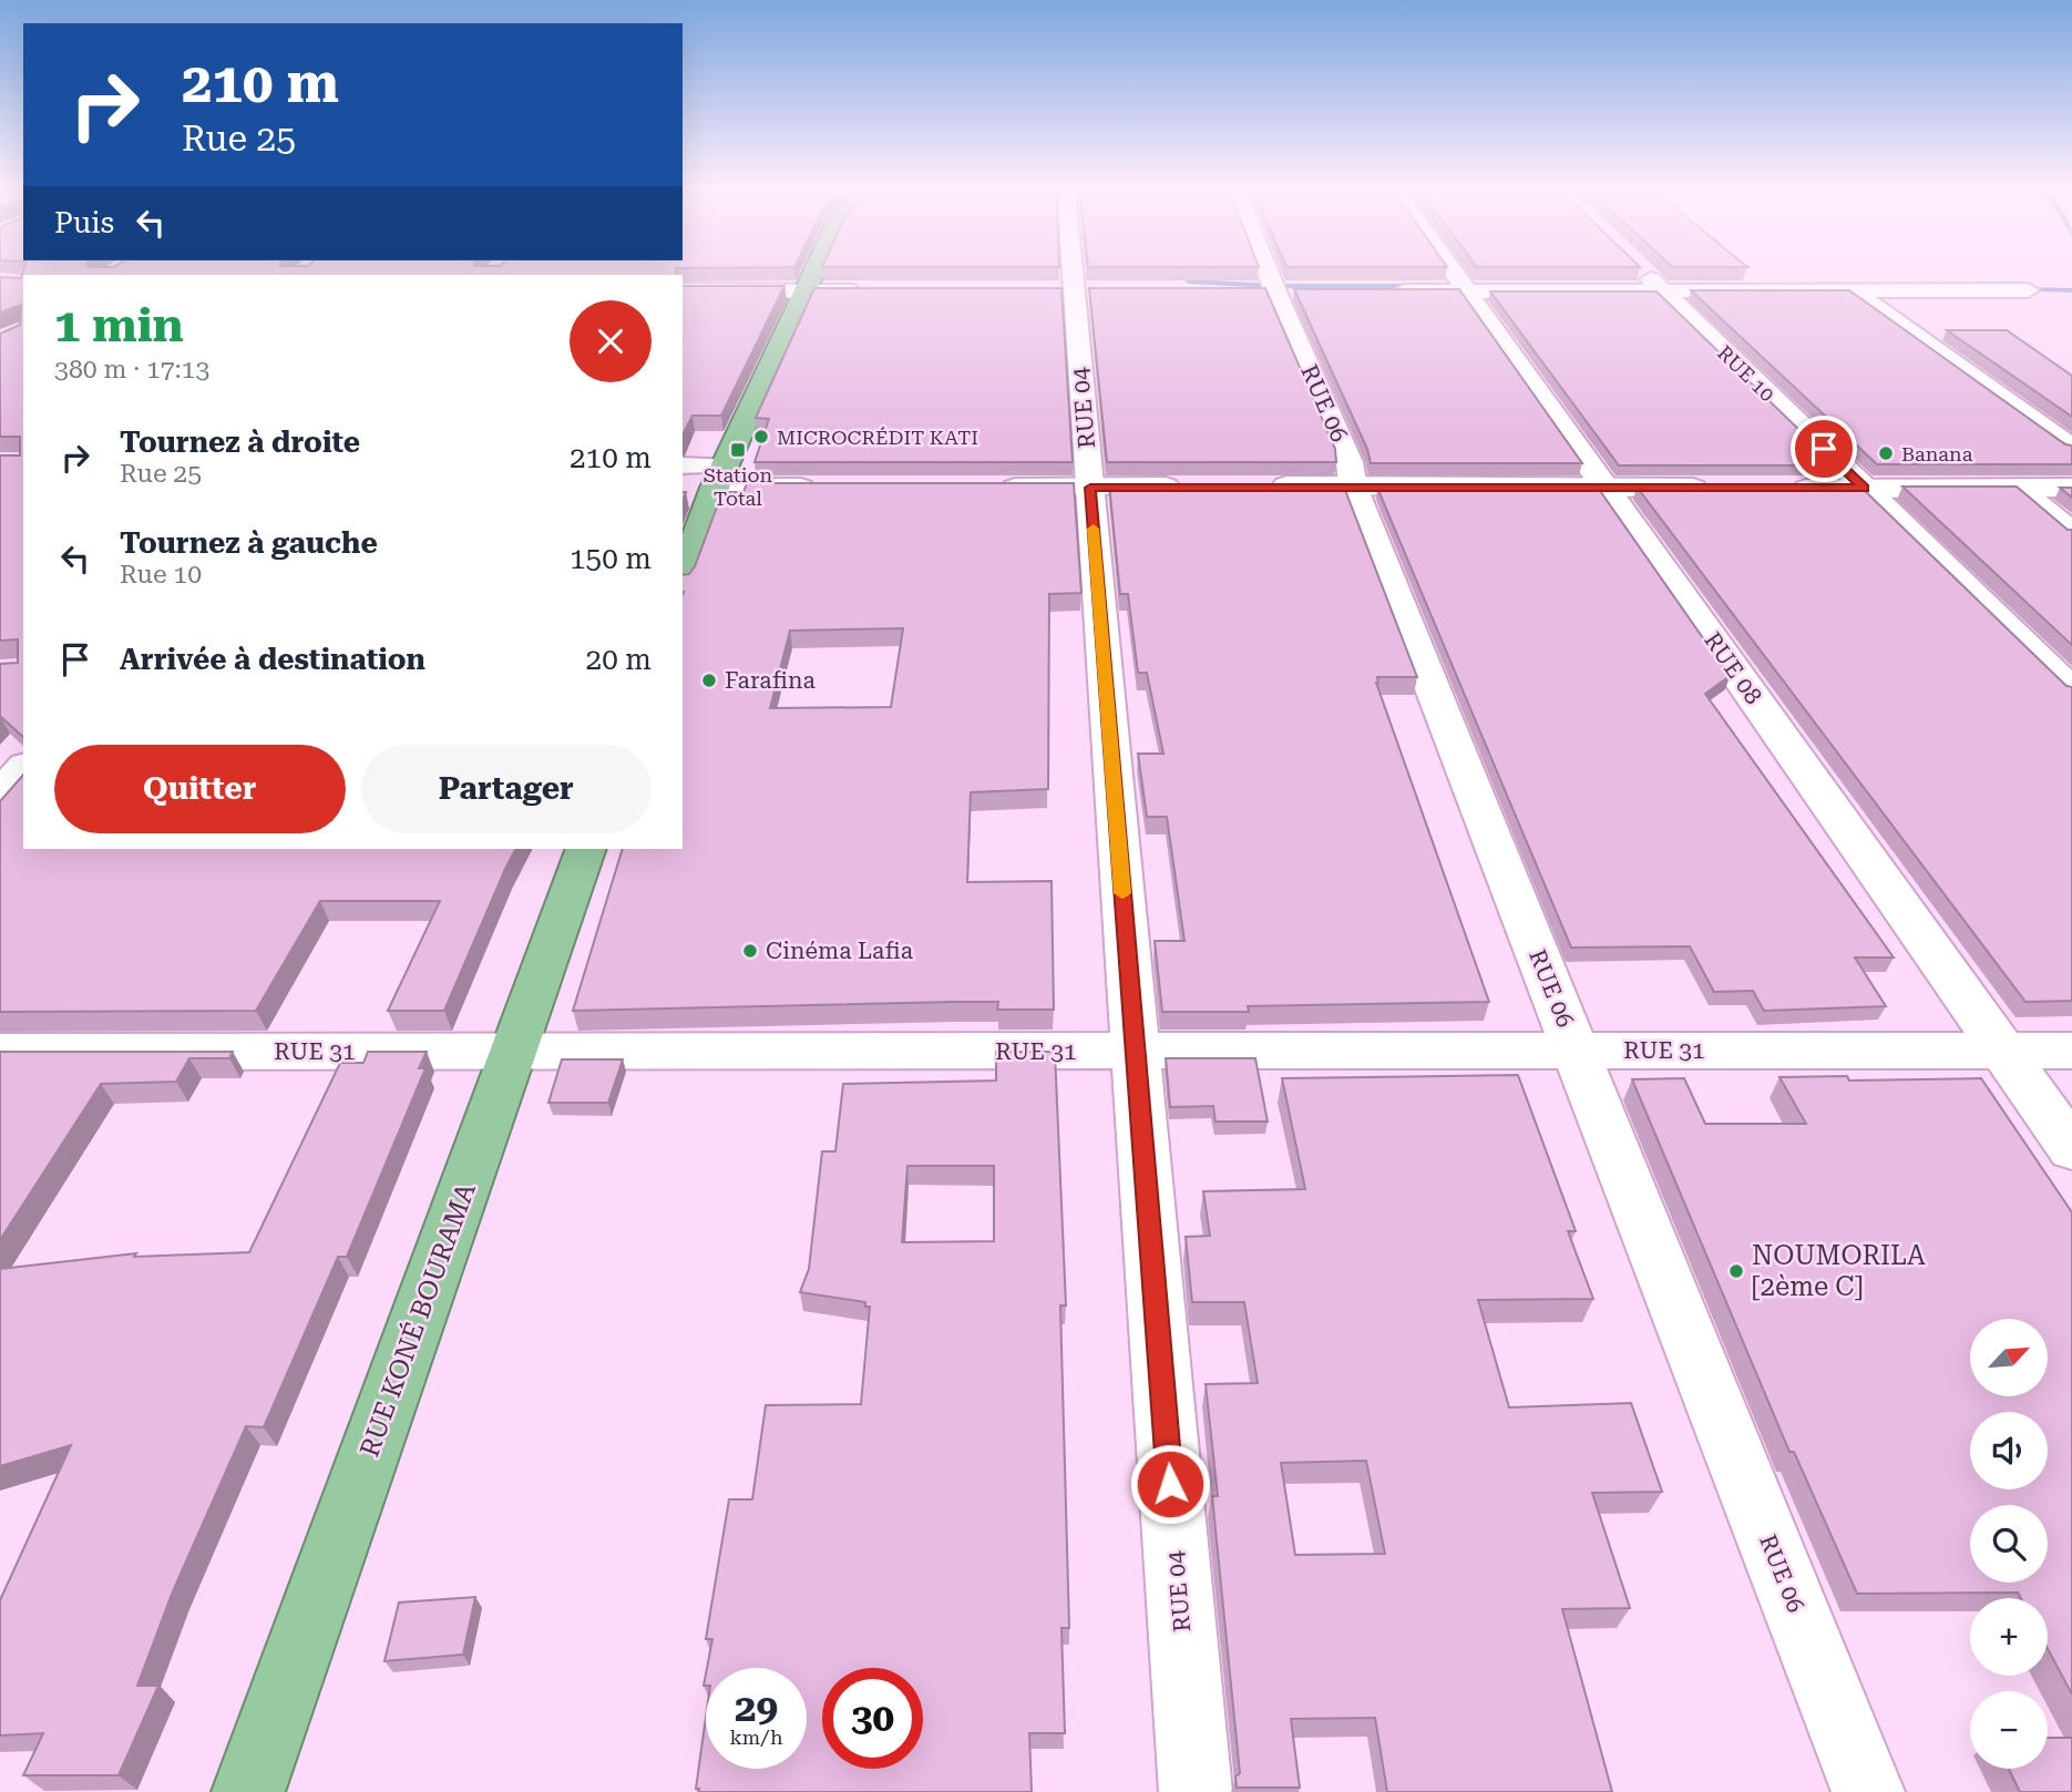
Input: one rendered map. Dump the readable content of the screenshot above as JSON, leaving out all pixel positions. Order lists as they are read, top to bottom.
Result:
{
  "streets": {
    "highway": ["RUE KONÉ BOURAMA"],
    "street": [
      "RUE 10",
      "RUE 06",
      "RUE 04",
      "RUE 08",
      "RUE 31"
    ]
  },
  "crossings": [
    ["RUE 06", "RUE 31"],
    ["RUE 04", "RUE 31"],
    ["RUE 08", "RUE 31"],
    ["RUE 31", "RUE KONÉ BOURAMA"]
  ],
  "places": {
    "other": [
      "MICROCRÉDIT KATI",
      "Banana",
      "Farafina",
      "Cinéma Lafia",
      "NOUMORILA [2ème C]"
    ],
    "transit": ["Station Total"]
  },
  "north": "top right",
  "page": {
    "turn": ["210 m", "Rue 25"],
    "then": "Puis",
    "heading": ["1 min", "380 m · 17:13"],
    "list": [
      {
        "name": "Tournez à droite",
        "note": "Rue 25",
        "value": "210 m"
      },
      {
        "name": "Tournez à gauche",
        "note": "Rue 10",
        "value": "150 m"
      },
      {
        "name": "Arrivée à destination",
        "value": "20 m"
      }
    ],
    "buttons": ["Quitter", "Partager"],
    "map_buttons": ["+", "−"],
    "speed": "29 km/h",
    "limit": "30"
  }
}
